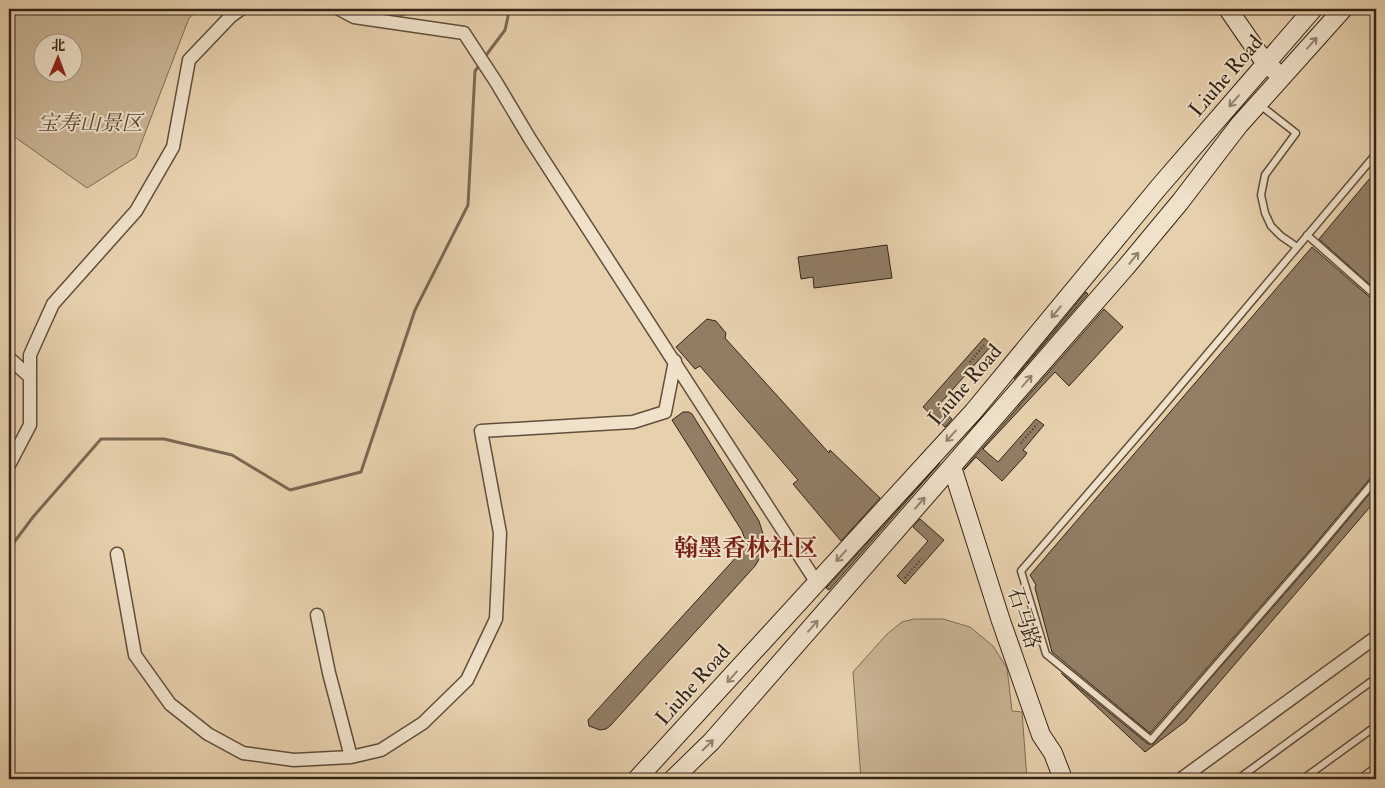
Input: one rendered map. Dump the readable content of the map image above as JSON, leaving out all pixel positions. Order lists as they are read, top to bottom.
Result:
{
  "streets": {
    "main road": ["Liuhe Road", "石马路"]
  },
  "crossings": [
    ["Liuhe Road", "石马路"]
  ],
  "districts": ["翰墨香林社区"],
  "parks": ["宝寿山景区"],
  "north": "top"
}
